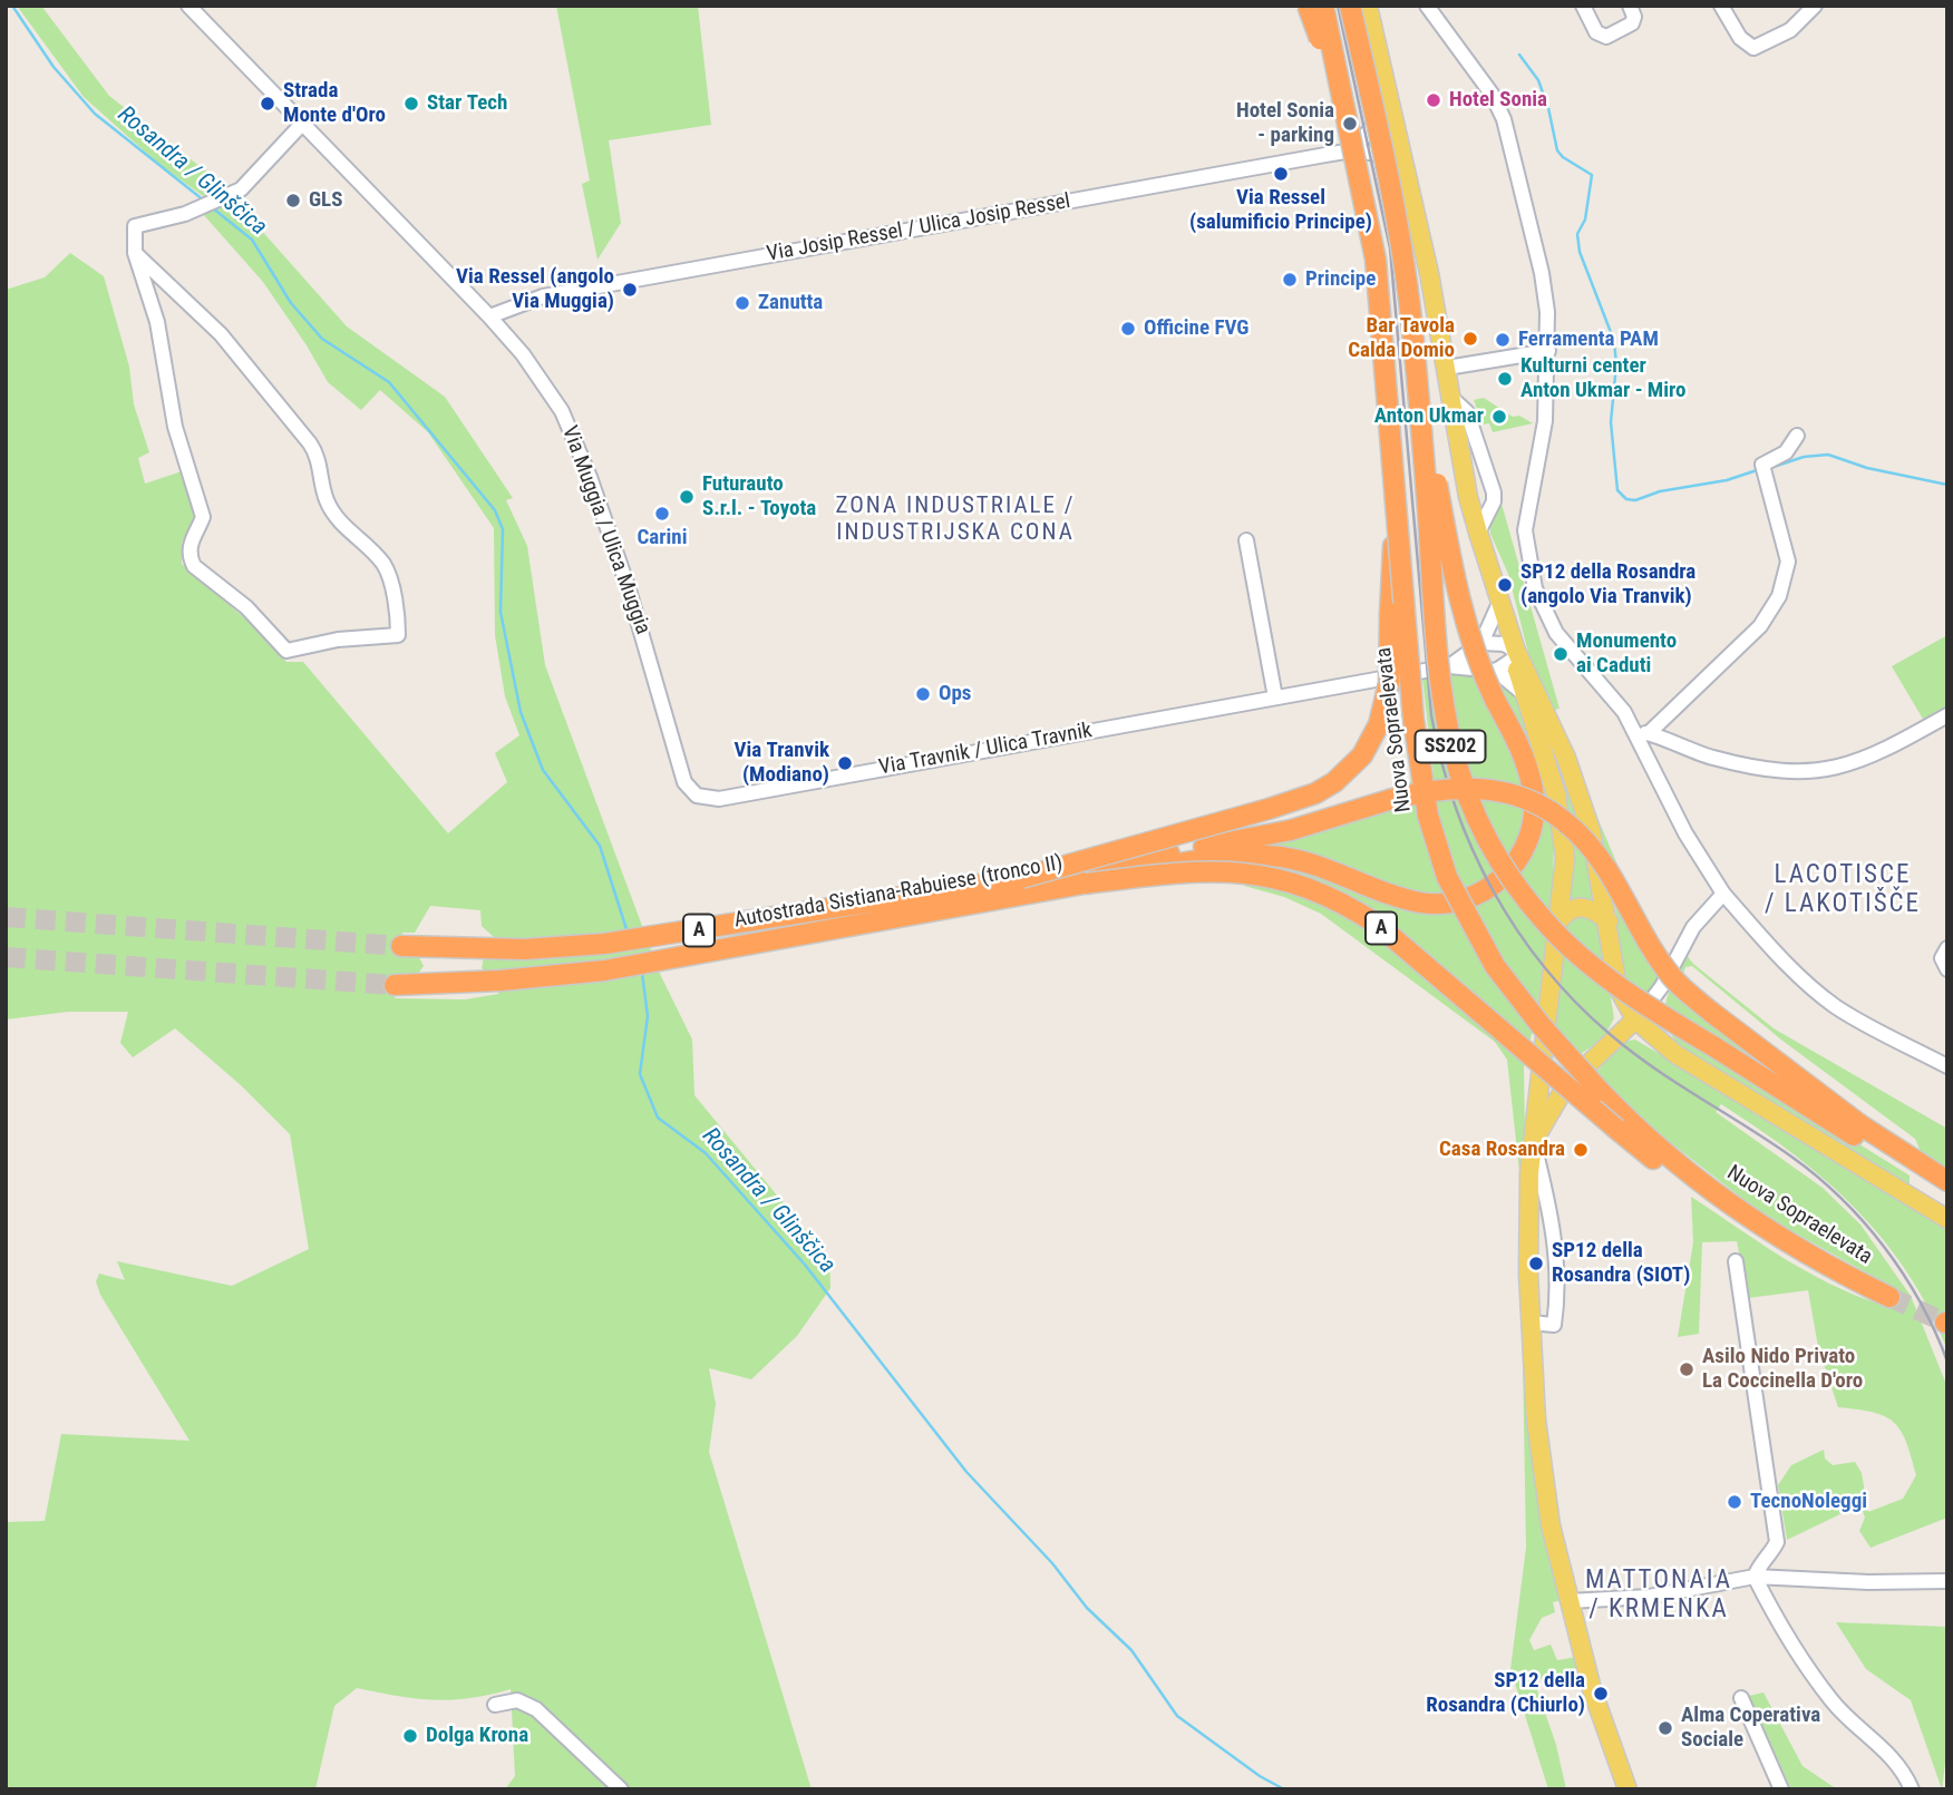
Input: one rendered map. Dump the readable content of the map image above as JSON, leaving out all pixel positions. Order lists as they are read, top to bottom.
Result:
{
  "streets": {
    "highway": [
      "Nuova Sopraelevata",
      "SS202",
      "Autostrada Sistiana-Rabuiese (tronco II)",
      "A"
    ],
    "street": ["Via Josip Ressel / Ulica Josip Ressel", "Via Muggia / Ulica Muggia", "Via Travnik / Ulica Travnik"]
  },
  "crossings": [
    ["Via Josip Ressel / Ulica Josip Ressel", "Via Muggia / Ulica Muggia"],
    ["Via Muggia / Ulica Muggia", "Via Travnik / Ulica Travnik"],
    ["Nuova Sopraelevata", "A"],
    ["SS202", "A"],
    ["Autostrada Sistiana-Rabuiese (tronco II)", "A"]
  ],
  "districts": ["ZONA INDUSTRIALE / INDUSTRIJSKA CONA", "LACOTISCE / LAKOTIŠČE", "MATTONAIA / KRMENKA"],
  "water": ["Rosandra / Glinščica"],
  "places": [
    "Hotel Sonia",
    "Strada Monte d'Oro",
    "Star Tech",
    "Hotel Sonia - parking",
    "Via Ressel (salumificio Principe)",
    "GLS",
    "Principe",
    "Via Ressel (angolo Via Muggia)",
    "Zanutta",
    "Officine FVG",
    "Bar Tavola Calda Domio",
    "Ferramenta PAM",
    "Kulturni center Anton Ukmar - Miro",
    "Anton Ukmar",
    "Futurauto S.r.l. - Toyota",
    "Carini",
    "SP12 della Rosandra (angolo Via Tranvik)",
    "Monumento ai Caduti",
    "Ops",
    "Via Tranvik (Modiano)",
    "Casa Rosandra",
    "SP12 della Rosandra (SIOT)",
    "Asilo Nido Privato La Coccinella D'oro",
    "TecnoNoleggi",
    "SP12 della Rosandra (Chiurlo)",
    "Alma Coperativa Sociale",
    "Dolga Krona"
  ]
}
